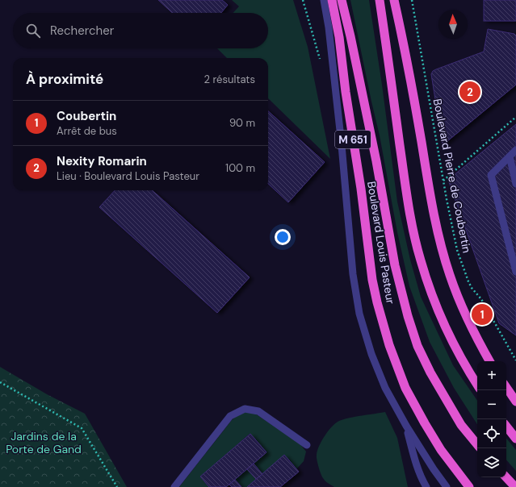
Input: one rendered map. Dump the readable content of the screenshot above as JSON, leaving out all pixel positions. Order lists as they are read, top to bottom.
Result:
{
  "streets": {
    "highway": ["M 651", "Boulevard Louis Pasteur"],
    "path": ["Boulevard Pierre de Coubertin"]
  },
  "parks": ["Jardins de la Porte de Gand"],
  "north": "top",
  "page": {
    "search": "Rechercher",
    "heading": ["À proximité", "2 résultats"],
    "pins": ["2", "1"],
    "list": [
      {
        "mark": "1",
        "name": "Coubertin",
        "note": "Arrêt de bus",
        "value": "90 m"
      },
      {
        "mark": "2",
        "name": "Nexity Romarin",
        "note": "Lieu · Boulevard Louis Pasteur",
        "value": "100 m"
      }
    ],
    "map_buttons": ["+", "−"]
  }
}
